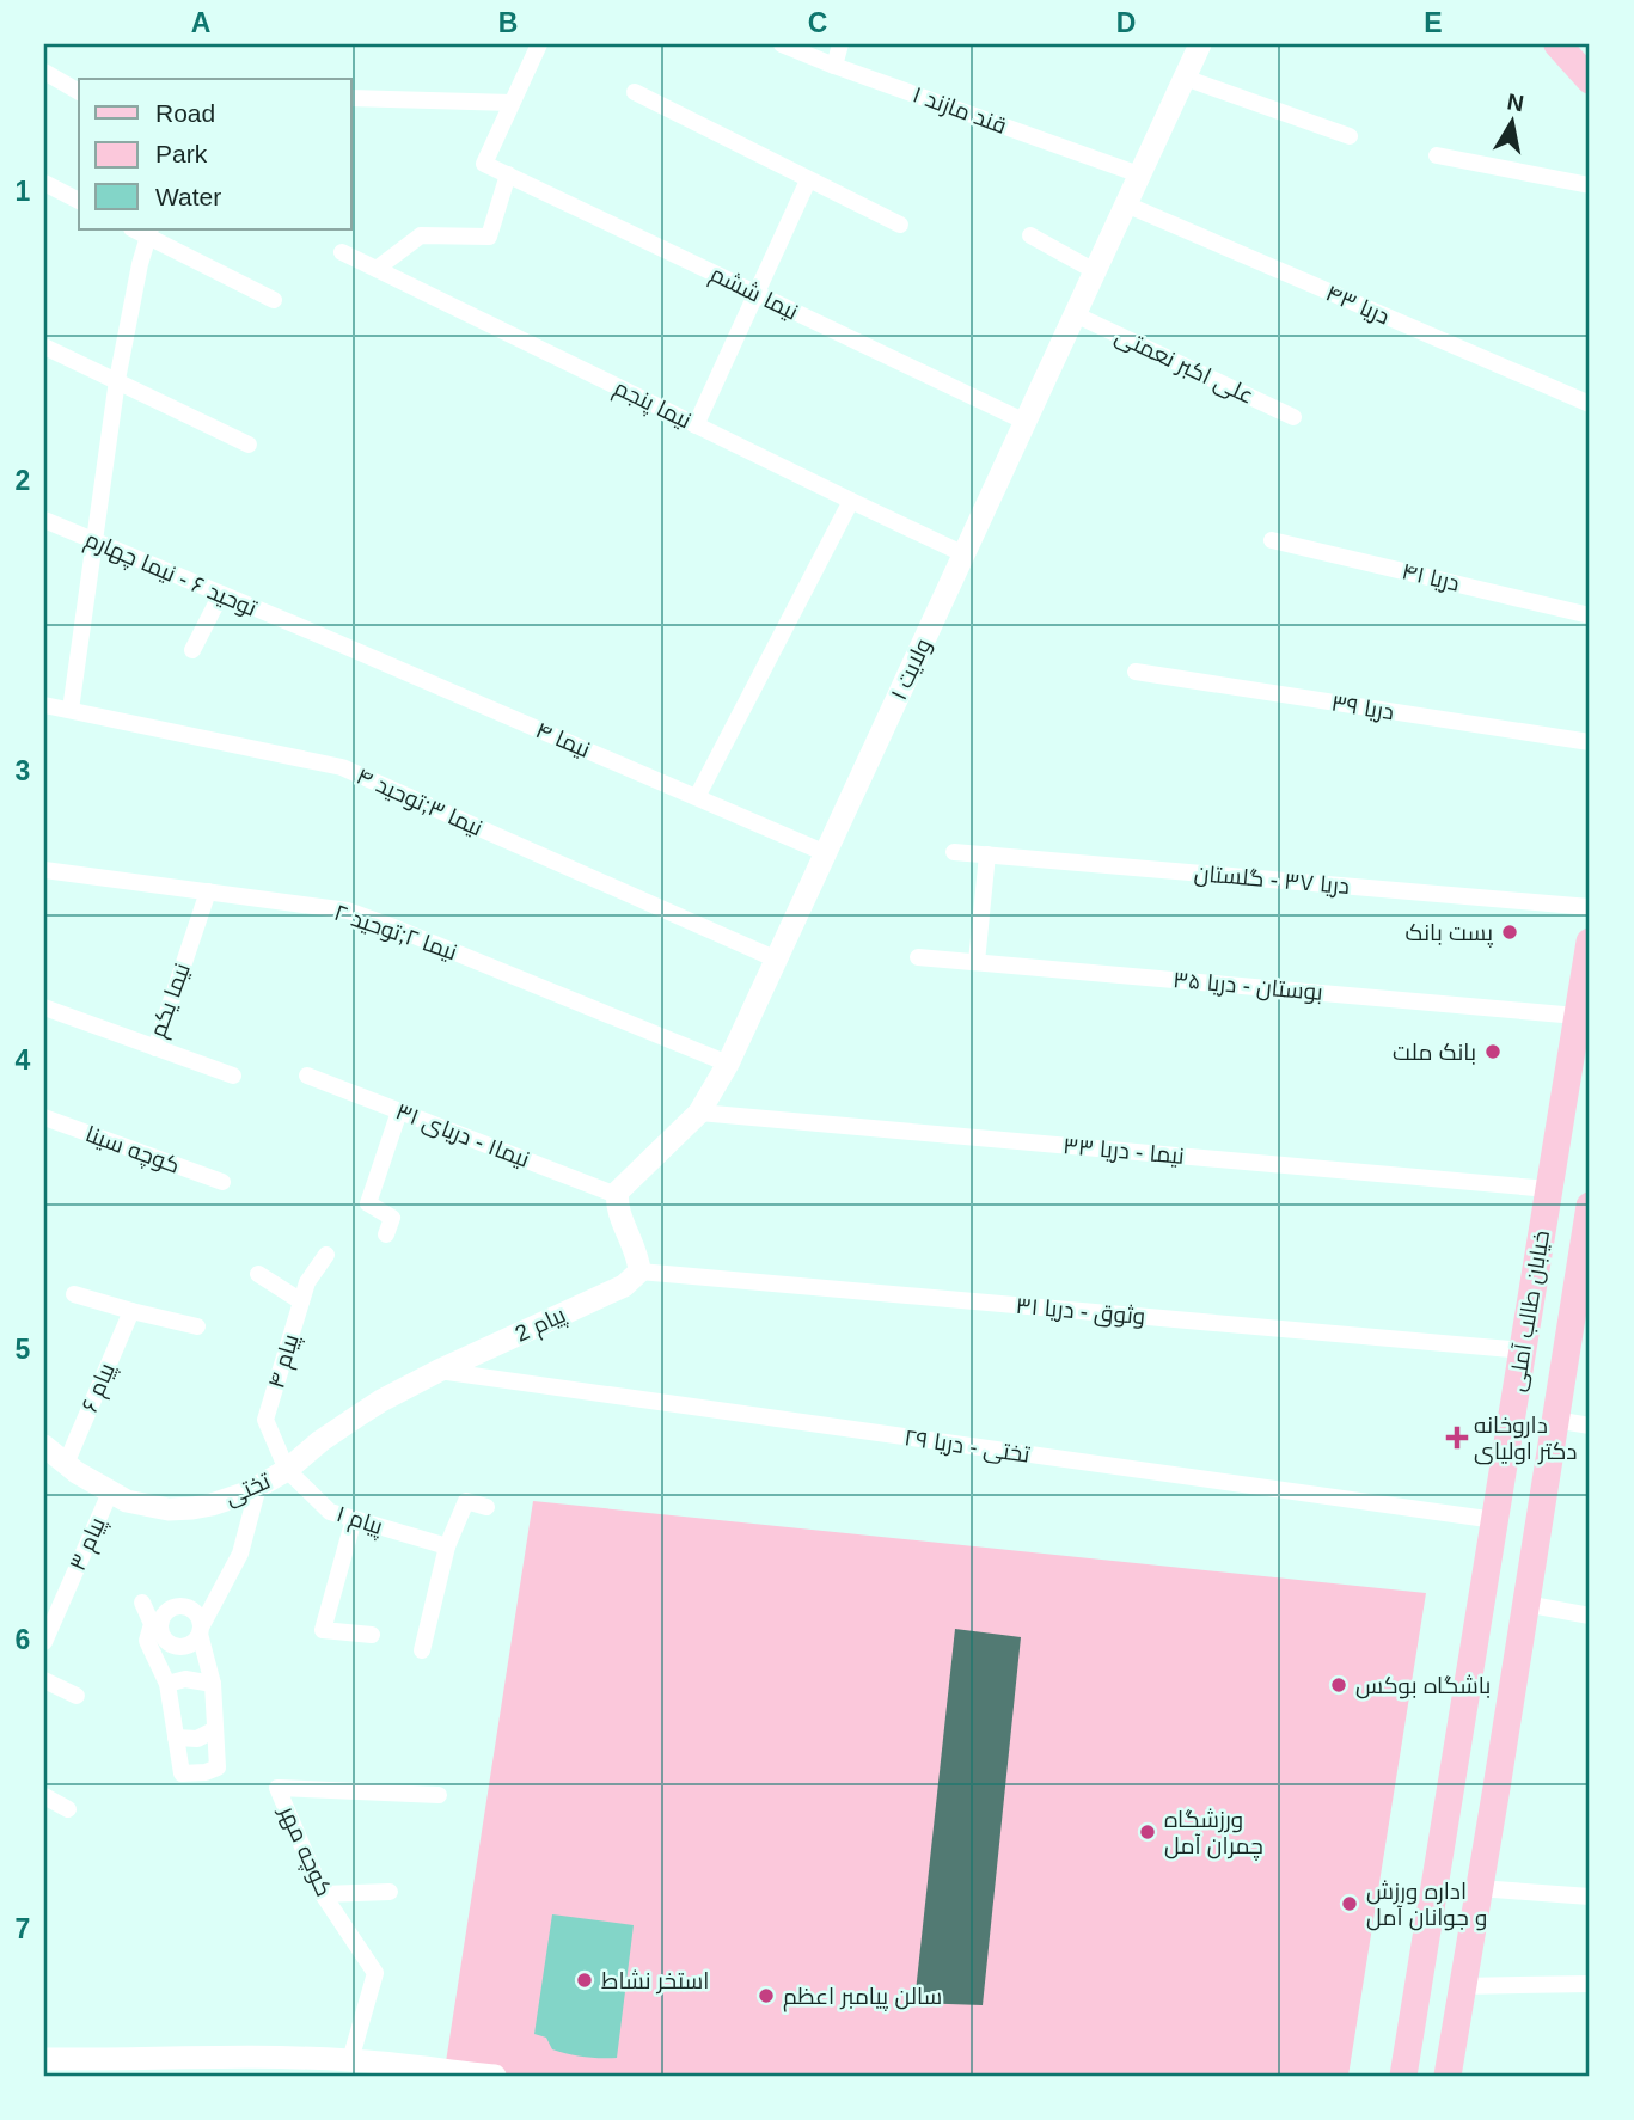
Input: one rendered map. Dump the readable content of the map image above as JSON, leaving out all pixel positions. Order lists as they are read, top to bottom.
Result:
{
  "streets": {
    "main road": ["خیابان طالب آملی"],
    "street": [
      "قند مازند ۱",
      "نیما ششم",
      "دریا ۴۳",
      "علی اکبر نعمتی",
      "نیما پنجم",
      "توحید ۶ - نیما چهارم",
      "دریا ۴۱",
      "ولایت ۱",
      "دریا ۳۹",
      "نیما ۴",
      "نیما ۳;توحید ۴",
      "دریا ۳۷ - گلستان",
      "نیما ۲;توحید ۲",
      "بوستان - دریا ۳۵",
      "نیما یکم",
      "نیما۱ - دریای ۳۱",
      "کوچه سینا",
      "نیما - دریا ۳۳",
      "وثوق - دریا ۳۱",
      "پیام 2",
      "پیام ۴",
      "پیام ۶",
      "تختی - دریا ۲۹",
      "تختی",
      "پیام ۱",
      "پيام ۳",
      "کوچه مهر"
    ]
  },
  "crossings": [
    ["قند مازند ۱", "ولایت ۱"],
    ["نیما ششم", "ولایت ۱"],
    ["دریا ۴۳", "ولایت ۱"],
    ["علی اکبر نعمتی", "ولایت ۱"],
    ["نیما پنجم", "ولایت ۱"],
    ["توحید ۶ - نیما چهارم", "نیما ۴"],
    ["ولایت ۱", "نیما ۴"],
    ["ولایت ۱", "نیما ۳;توحید ۴"],
    ["ولایت ۱", "نیما ۲;توحید ۲"],
    ["ولایت ۱", "نیما۱ - دریای ۳۱"],
    ["ولایت ۱", "نیما - دریا ۳۳"],
    ["نیما ۲;توحید ۲", "نیما یکم"],
    ["بوستان - دریا ۳۵", "خیابان طالب آملی"],
    ["نیما - دریا ۳۳", "خیابان طالب آملی"],
    ["وثوق - دریا ۳۱", "خیابان طالب آملی"],
    ["وثوق - دریا ۳۱", "پیام 2"],
    ["خیابان طالب آملی", "تختی - دریا ۲۹"],
    ["پیام 2", "تختی - دریا ۲۹"],
    ["پیام 2", "تختی"],
    ["پیام ۴", "تختی"],
    ["پیام ۴", "پیام ۱"],
    ["پیام ۶", "تختی"],
    ["تختی - دریا ۲۹", "تختی"],
    ["تختی", "پیام ۱"],
    ["تختی", "پيام ۳"]
  ],
  "places": {
    "other": [
      "پست بانک",
      "بانک ملت",
      "باشگاه‌ بوکس",
      "ورزشگاه چمران آمل",
      "اداره ورزش و جوانان آمل",
      "استخر نشاط",
      "سالن پیامبر اعظم"
    ],
    "health": ["داروخانه دکتر اولیای"]
  },
  "legend": ["Road", "Park", "Water"],
  "north": "top",
  "grid": {
    "columns": [
      "A",
      "B",
      "C",
      "D",
      "E"
    ],
    "rows": [
      "1",
      "2",
      "3",
      "4",
      "5",
      "6",
      "7"
    ]
  }
}
